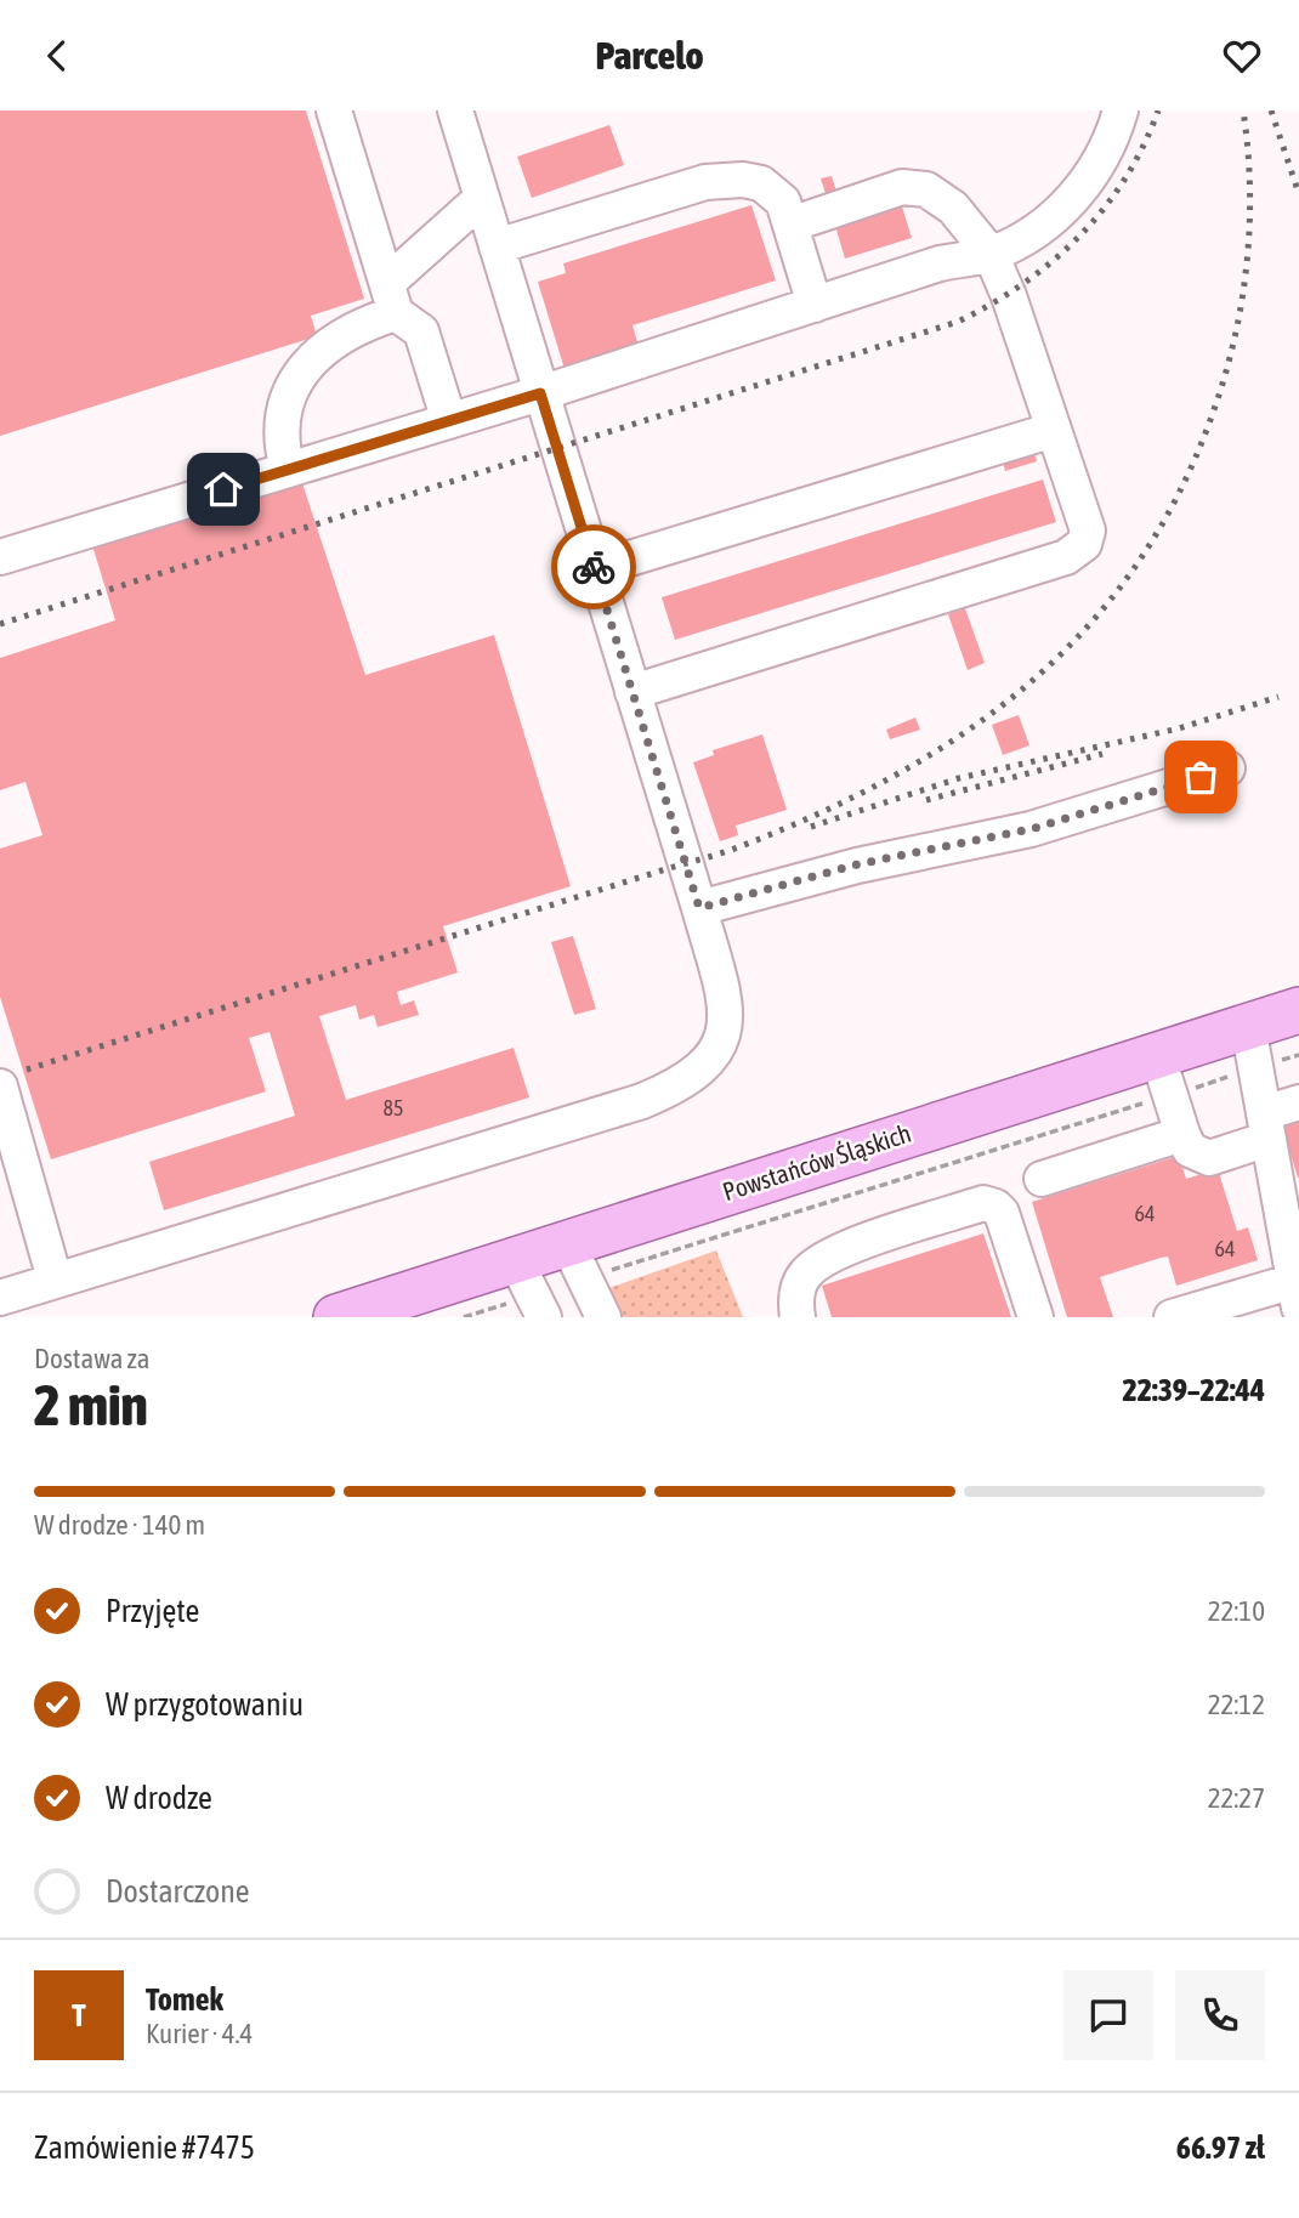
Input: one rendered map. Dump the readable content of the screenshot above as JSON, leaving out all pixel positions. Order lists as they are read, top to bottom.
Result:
{
  "streets": {
    "main road": ["Powstańców Śląskich"]
  },
  "house_numbers": ["85", "64", "64"],
  "page": {
    "header": "Parcelo",
    "heading": ["2 min", "Dostawa za", "22:39–22:44"],
    "panel": [
      "Tomek",
      "Kurier · 4.4",
      "Zamówienie #7475",
      "66.97 zł"
    ],
    "bar": "W drodze · 140 m",
    "list": [
      ["Przyjęte", "22:10"],
      ["W przygotowaniu", "22:12"],
      ["W drodze", "22:27"],
      "Dostarczone"
    ],
    "round": "T"
  }
}
